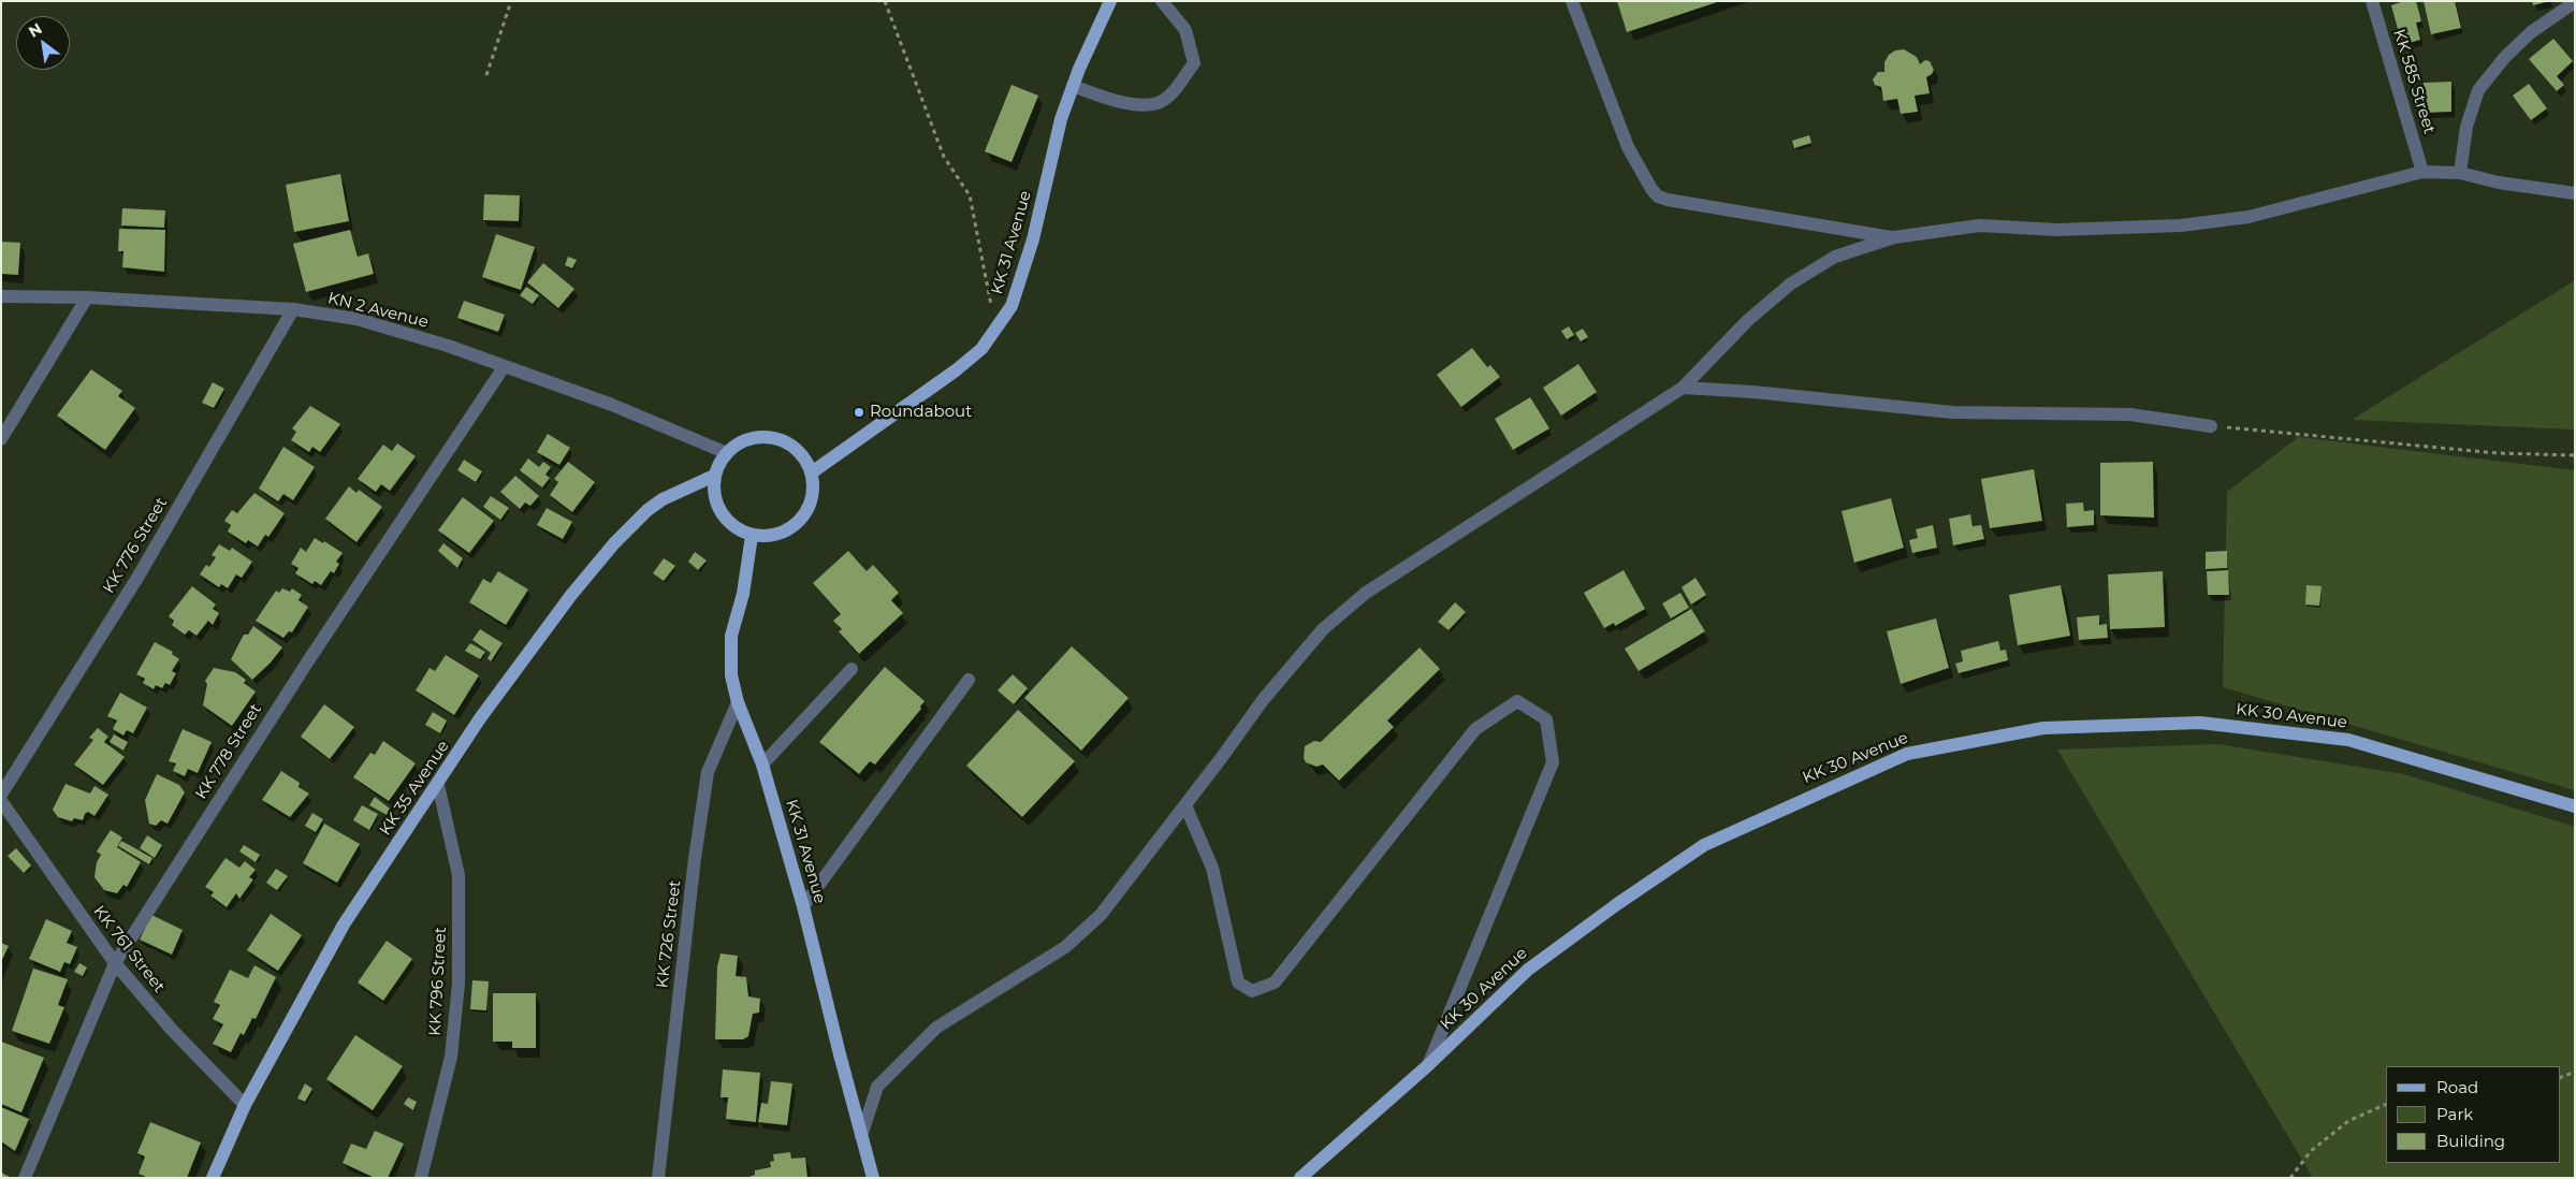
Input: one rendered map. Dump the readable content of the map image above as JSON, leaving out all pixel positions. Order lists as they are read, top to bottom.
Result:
{
  "streets": {
    "main road": ["KK 31 Avenue", "KK 30 Avenue", "KK 35 Avenue"],
    "street": [
      "KK 585 Street",
      "KN 2 Avenue",
      "KK 776 Street",
      "KK 778 Street",
      "KK 726 Street",
      "KK 761 Street",
      "KK 796 Street"
    ]
  },
  "crossings": [
    ["KK 31 Avenue", "KN 2 Avenue"],
    ["KK 31 Avenue", "KK 35 Avenue"],
    ["KK 31 Avenue", "KK 726 Street"],
    ["KN 2 Avenue", "KK 776 Street"],
    ["KN 2 Avenue", "KK 778 Street"],
    ["KN 2 Avenue", "KK 35 Avenue"],
    ["KK 778 Street", "KK 761 Street"],
    ["KK 35 Avenue", "KK 761 Street"],
    ["KK 35 Avenue", "KK 796 Street"]
  ],
  "places": ["Roundabout"],
  "legend": ["Road", "Park", "Building"],
  "north": "top left"
}
